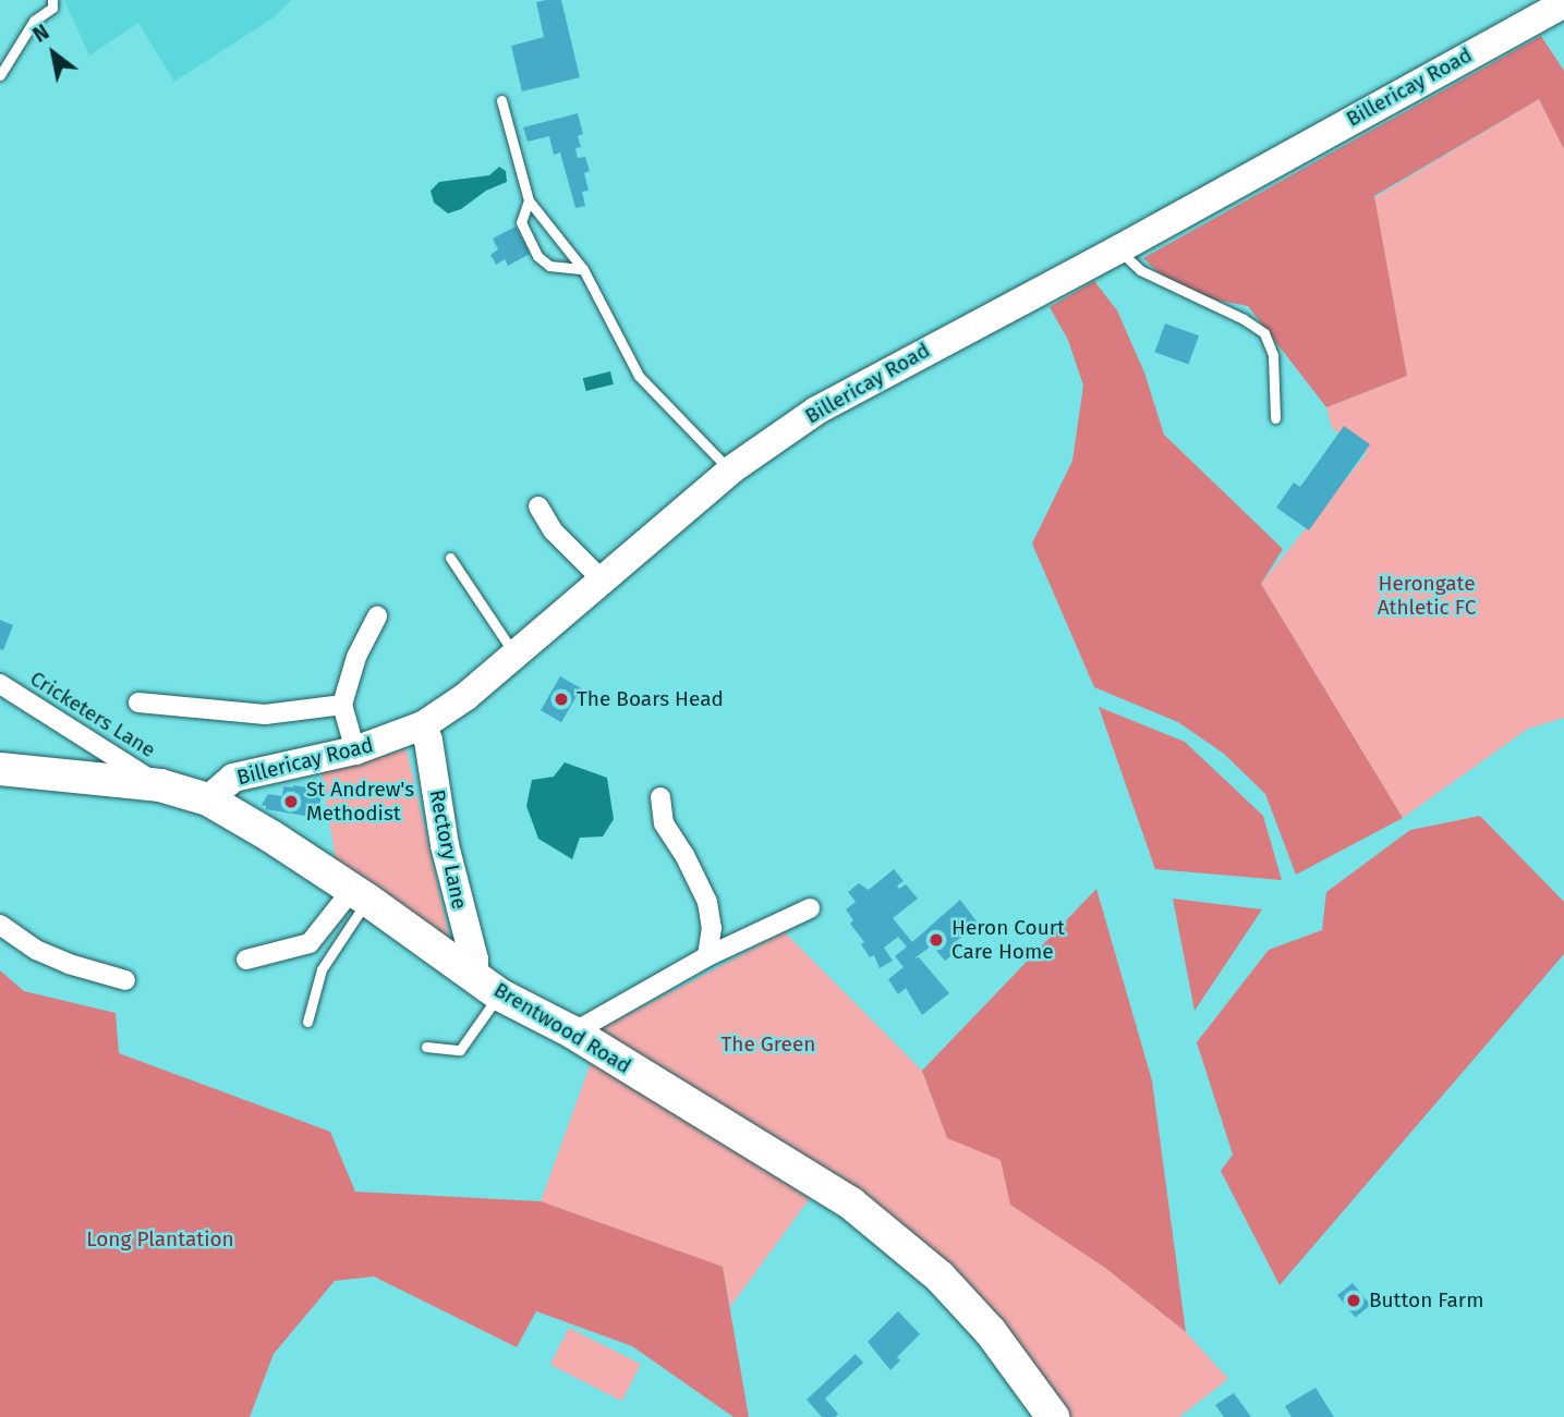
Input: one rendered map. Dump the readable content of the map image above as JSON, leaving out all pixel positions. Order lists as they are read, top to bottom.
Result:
{
  "streets": {
    "main road": ["Brentwood Road"],
    "street": ["Billericay Road", "Cricketers Lane", "Rectory Lane"]
  },
  "crossings": [
    ["Billericay Road", "Rectory Lane"],
    ["Billericay Road", "Brentwood Road"],
    ["Cricketers Lane", "Brentwood Road"],
    ["Rectory Lane", "Brentwood Road"]
  ],
  "parks": ["Herongate Athletic FC", "The Green", "Long Plantation"],
  "places": [
    "The Boars Head",
    "St Andrew's Methodist",
    "Heron Court Care Home",
    "Button Farm"
  ],
  "north": "top left"
}
